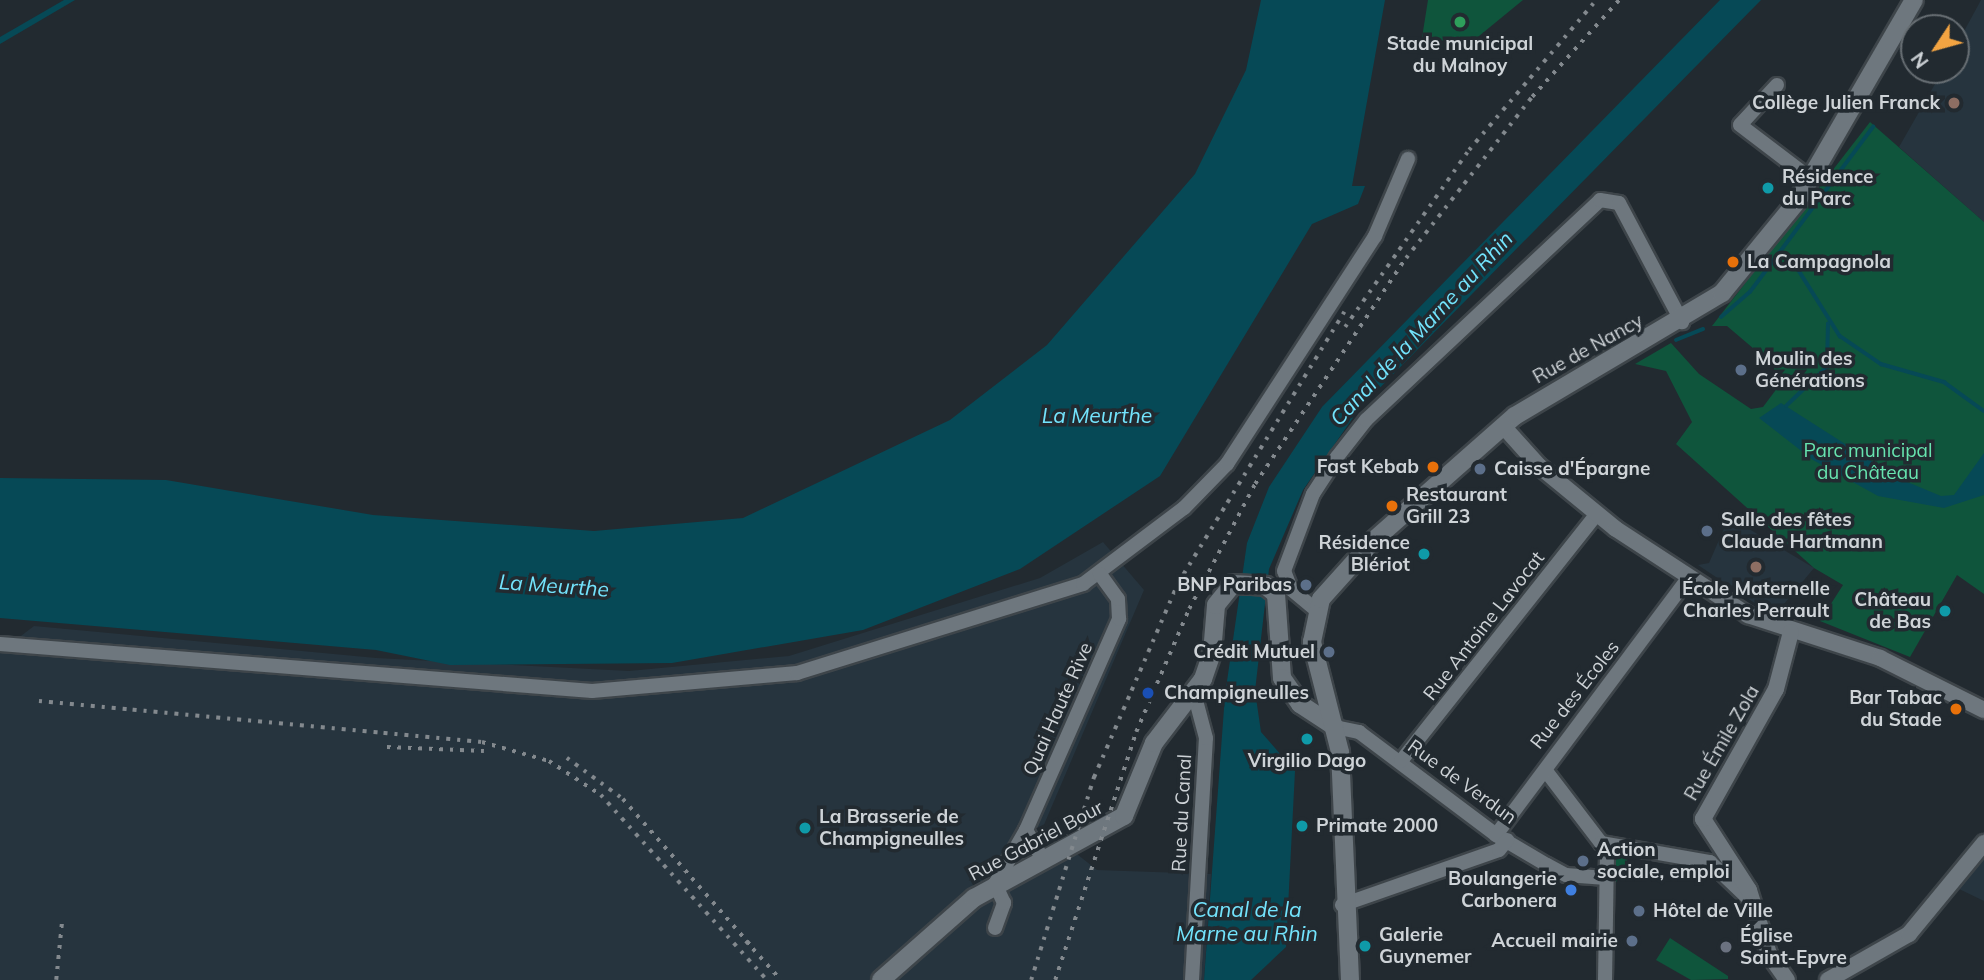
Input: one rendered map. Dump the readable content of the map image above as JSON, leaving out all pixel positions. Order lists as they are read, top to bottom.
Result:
{
  "streets": {
    "main road": ["Rue de Nancy", "Rue Gabriel Bour"],
    "street": [
      "Rue Antoine Lavocat",
      "Rue des Écoles",
      "Quai Haute Rive",
      "Rue Émile Zola",
      "Rue de Verdun",
      "Rue du Canal"
    ]
  },
  "crossings": [
    ["Rue Antoine Lavocat", "Rue de Verdun"],
    ["Rue des Écoles", "Rue de Verdun"],
    ["Quai Haute Rive", "Rue Gabriel Bour"],
    ["Rue du Canal", "Rue Gabriel Bour"]
  ],
  "water": ["Canal de la Marne au Rhin", "La Meurthe"],
  "parks": ["Parc municipal du Château"],
  "places": [
    "Stade municipal du Malnoy",
    "Collège Julien Franck",
    "Résidence du Parc",
    "La Campagnola",
    "Moulin des Générations",
    "Fast Kebab",
    "Caisse d'Épargne",
    "Restaurant Grill 23",
    "Salle des fêtes Claude Hartmann",
    "Résidence Blériot",
    "École Maternelle Charles Perrault",
    "BNP Paribas",
    "Château de Bas",
    "Crédit Mutuel",
    "Champigneulles",
    "Bar Tabac du Stade",
    "Virgilio Dago",
    "Primate 2000",
    "La Brasserie de Champigneulles",
    "Action sociale, emploi",
    "Boulangerie Carbonera",
    "Hôtel de Ville",
    "Accueil mairie",
    "Galerie Guynemer",
    "Église Saint-Epvre"
  ],
  "north": "bottom left"
}
